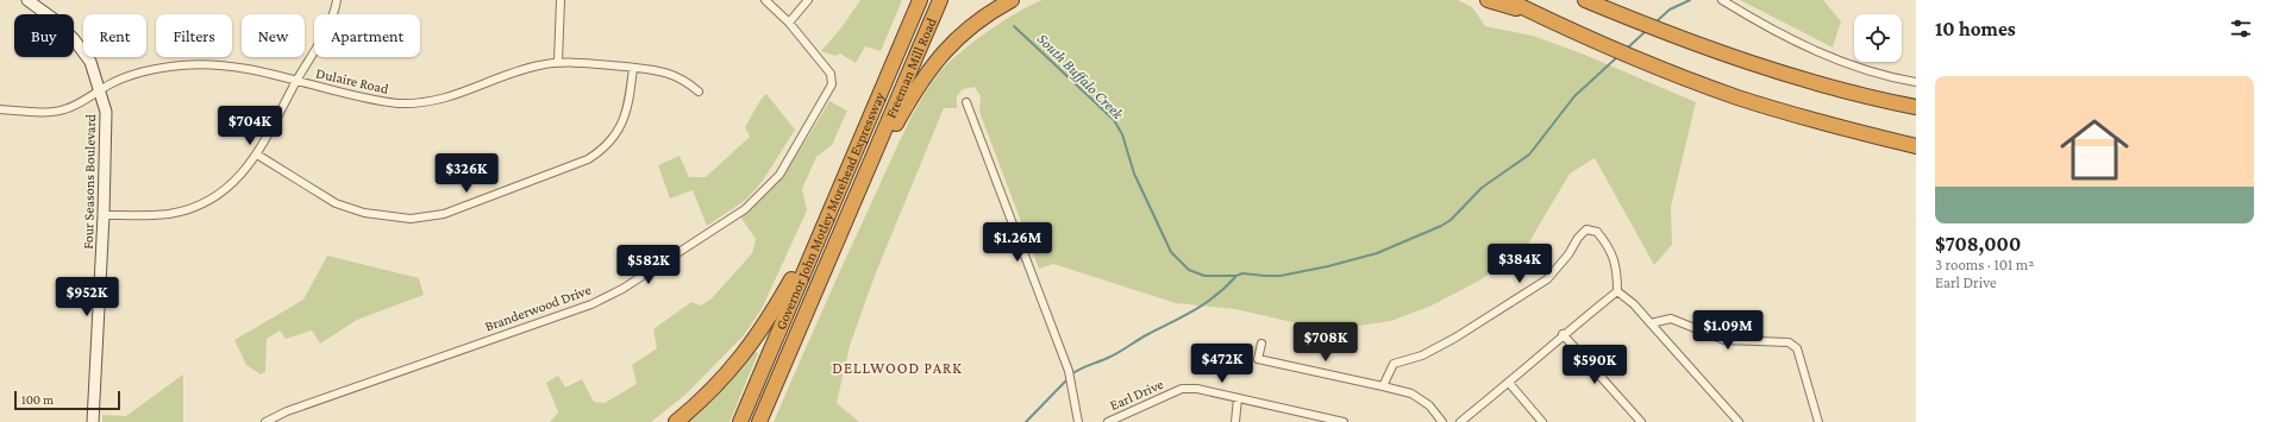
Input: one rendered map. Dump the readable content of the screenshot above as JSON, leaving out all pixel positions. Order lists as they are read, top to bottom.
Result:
{
  "streets": {
    "highway": ["Freeman Mill Road", "Governor John Motley Morehead Expressway"],
    "street": [
      "Dulaire Road",
      "Four Seasons Boulevard",
      "Branderwood Drive",
      "Earl Drive"
    ]
  },
  "crossings": [
    ["Freeman Mill Road", "Governor John Motley Morehead Expressway"],
    ["Dulaire Road", "Four Seasons Boulevard"]
  ],
  "districts": ["DELLWOOD PARK"],
  "water": ["South Buffalo Creek"],
  "scale_bar": "100 m",
  "page": {
    "heading": "10 homes",
    "chip": [
      "Buy",
      "Rent",
      "Filters",
      "New",
      "Apartment"
    ],
    "list": [
      {
        "name": "$708,000",
        "note": "3 rooms · 101 m² · Earl Drive"
      }
    ],
    "price": [
      "$704K",
      "$326K",
      "$1.26M",
      "$384K",
      "$582K",
      "$952K",
      "$1.09M",
      "$708K",
      "$472K",
      "$590K"
    ],
    "scale": "100 m"
  }
}
